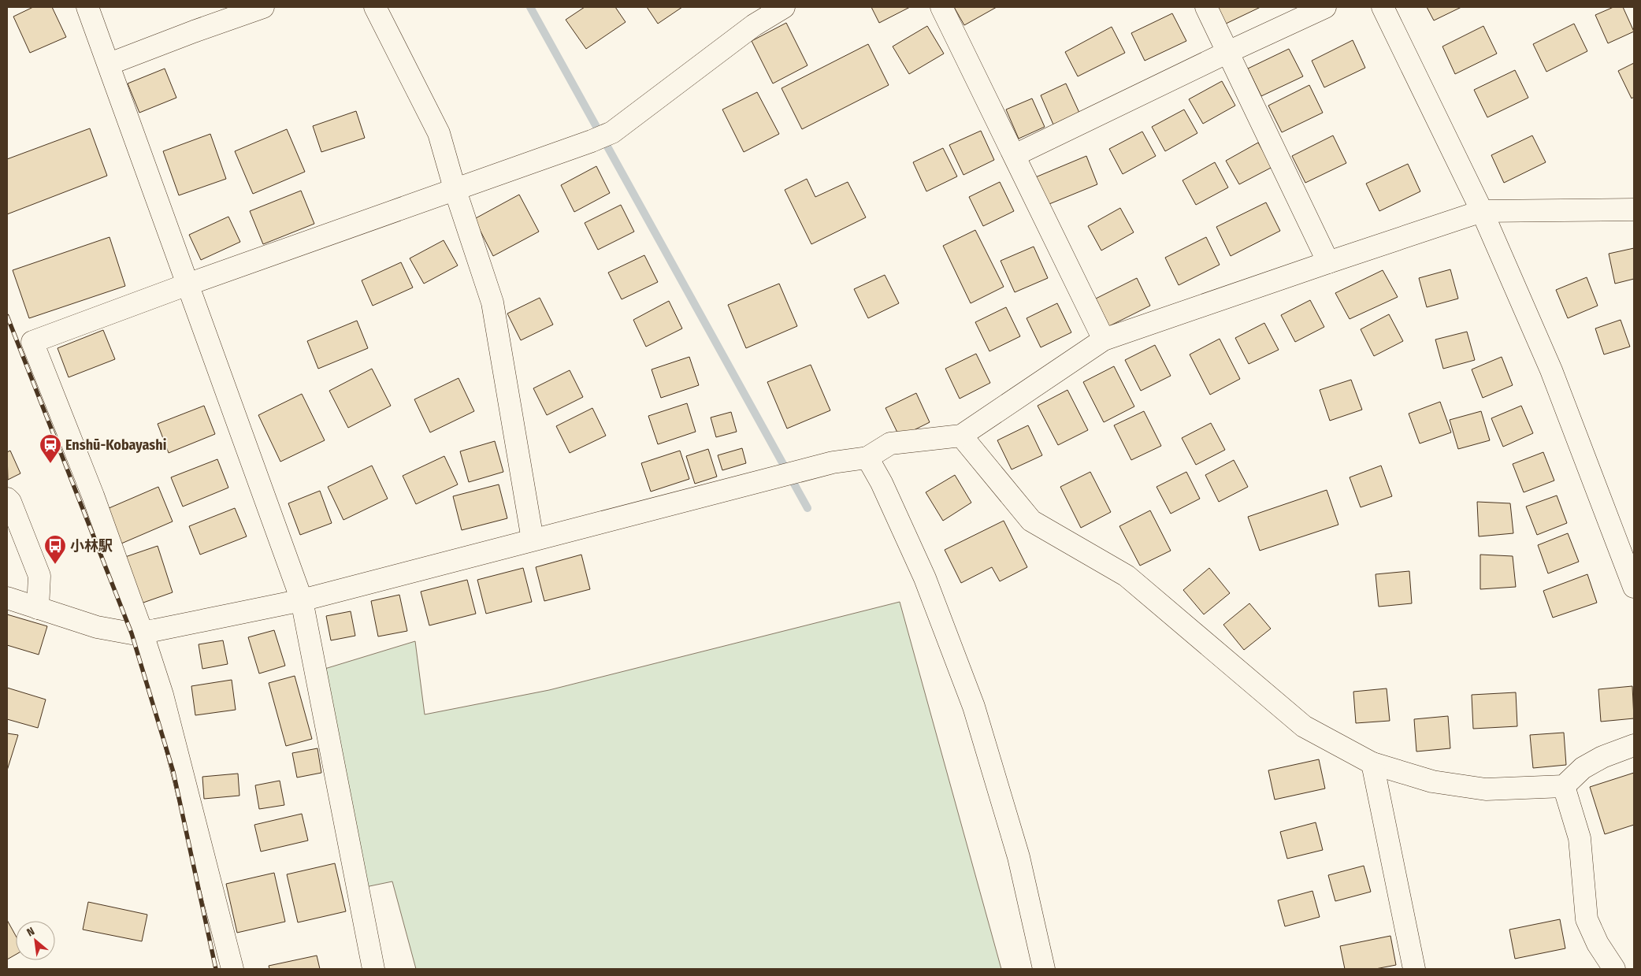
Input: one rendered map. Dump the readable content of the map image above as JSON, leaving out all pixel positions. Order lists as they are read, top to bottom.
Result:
{
  "places": {
    "station": ["Enshū-Kobayashi"],
    "bus stop": ["小林駅"]
  },
  "north": "top left"
}
